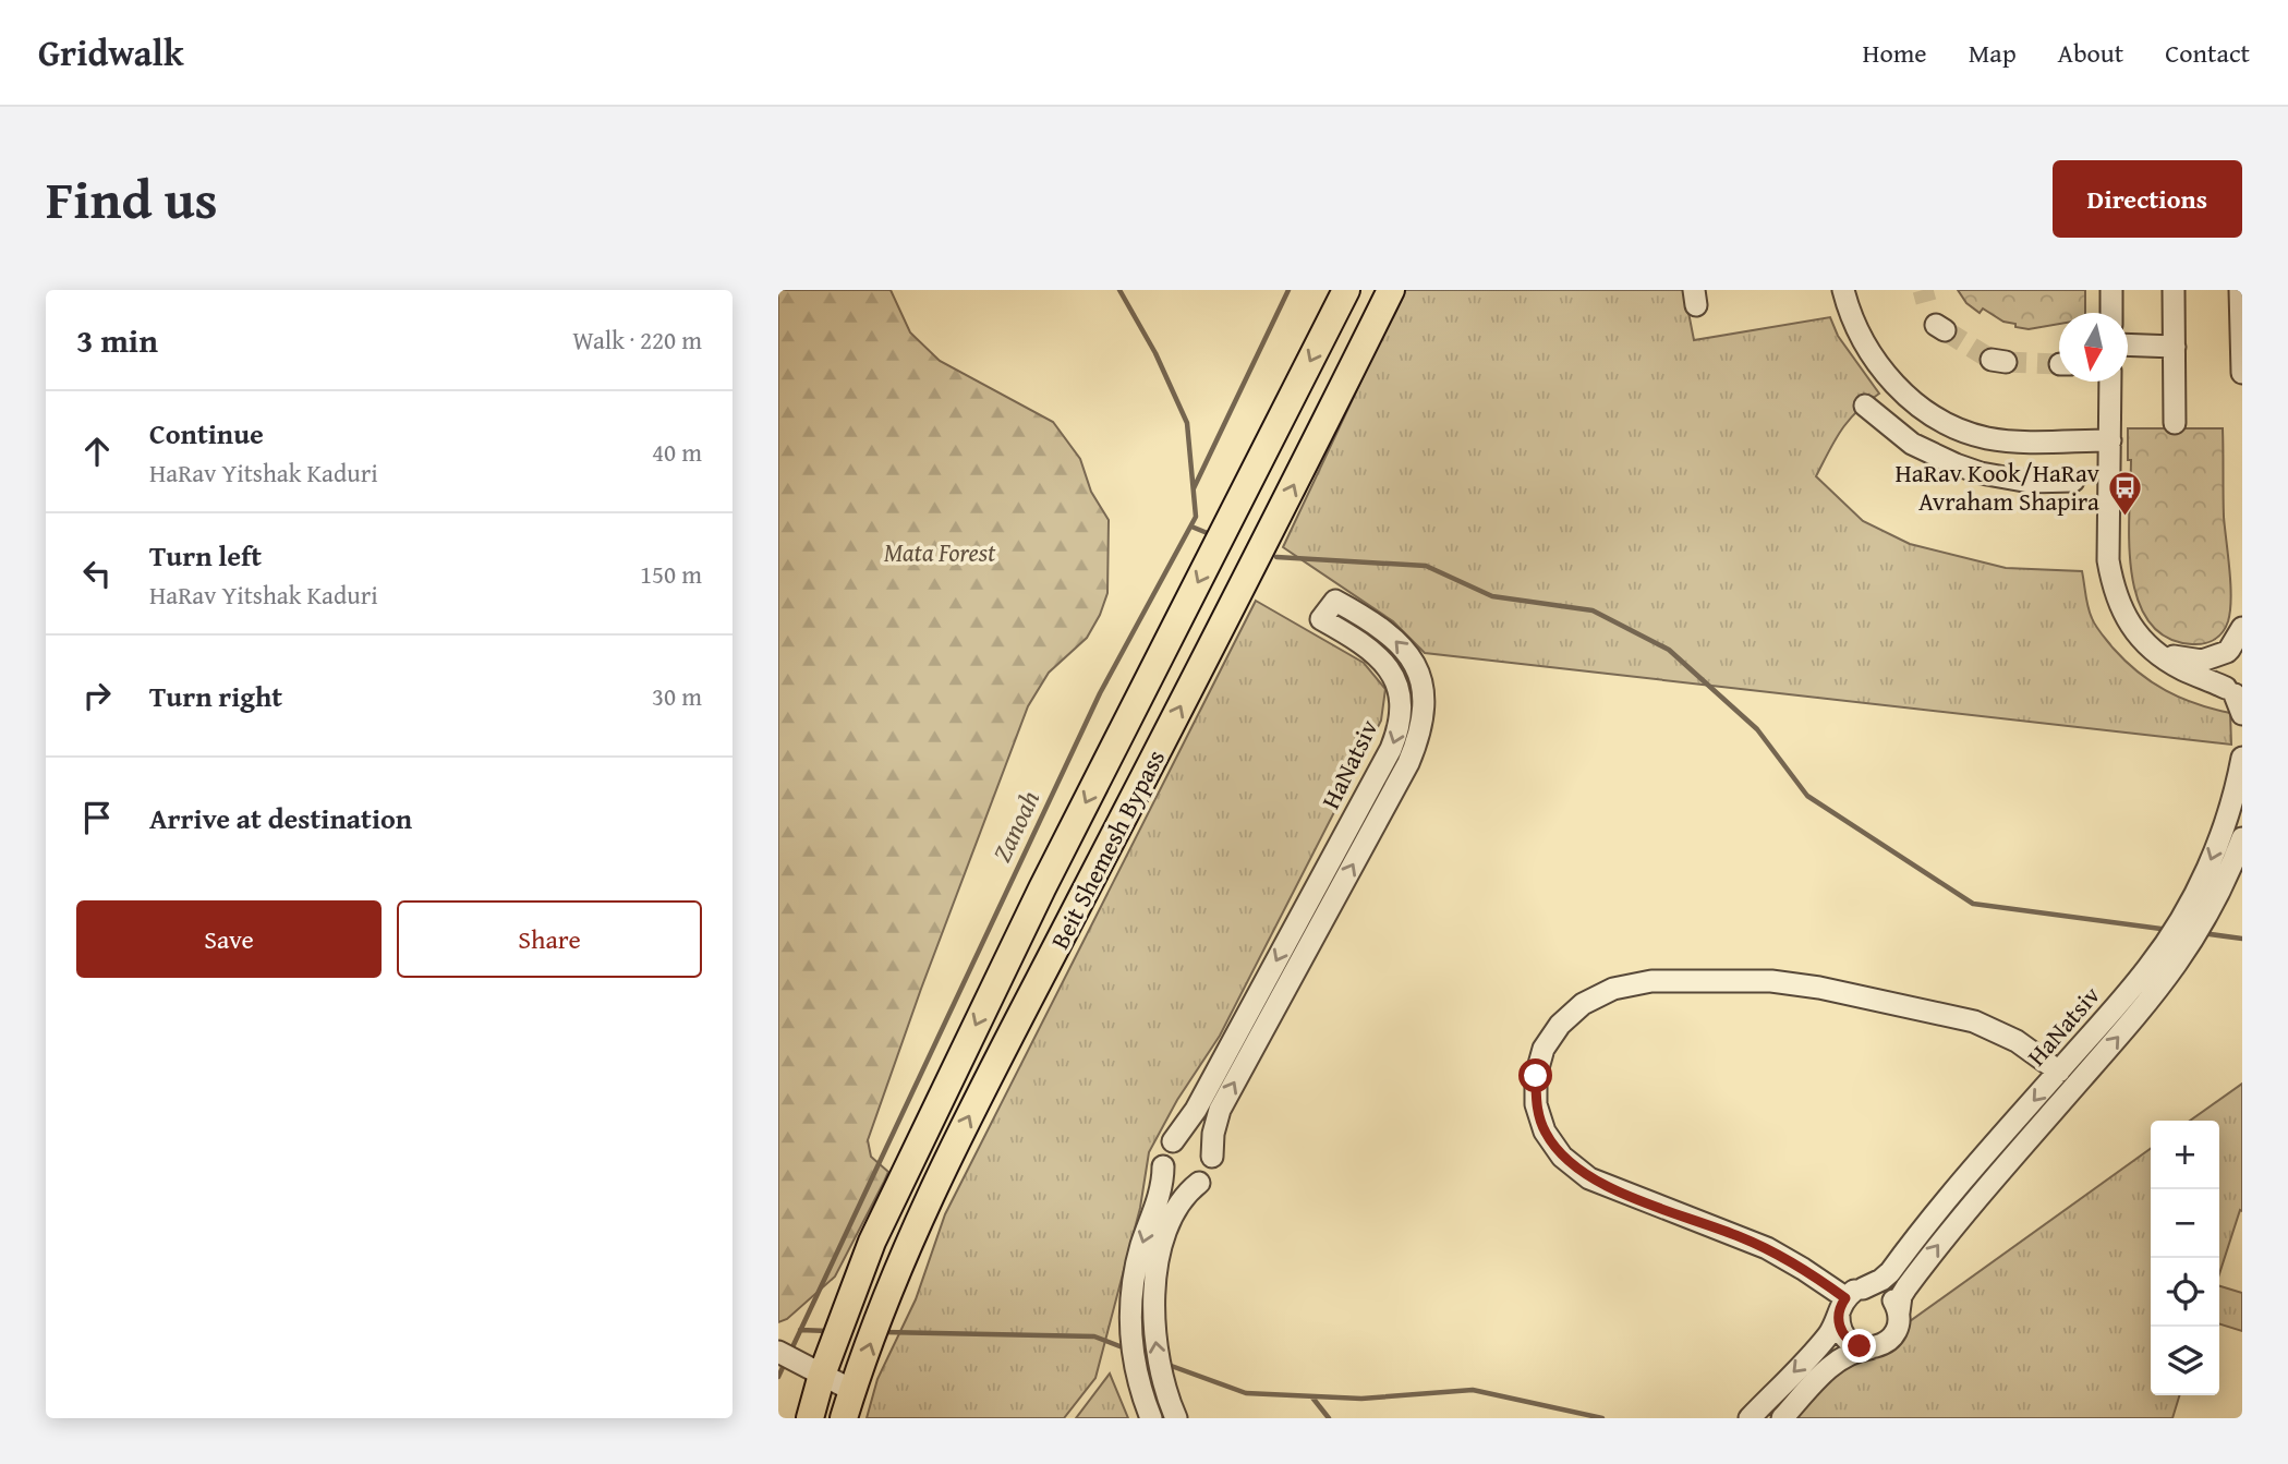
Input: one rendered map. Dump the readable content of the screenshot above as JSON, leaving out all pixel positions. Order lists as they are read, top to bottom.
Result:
{
  "streets": {
    "main road": ["Beit Shemesh Bypass"],
    "street": ["HaNatsiv"]
  },
  "water": ["Zanoah"],
  "parks": ["Mata Forest"],
  "places": {
    "bus stop": ["HaRav Kook/HaRav Avraham Shapira"]
  },
  "north": "bottom",
  "page": {
    "header": "Gridwalk",
    "nav": [
      "Home",
      "Map",
      "About",
      "Contact"
    ],
    "title": "Find us",
    "buttons": [
      "Directions",
      ["Save", "Share"]
    ],
    "heading": ["3 min", "Walk · 220 m"],
    "list": [
      ["Continue", "HaRav Yitshak Kaduri", "40 m"],
      ["Turn left", "HaRav Yitshak Kaduri", "150 m"],
      ["Turn right", "30 m"],
      "Arrive at destination"
    ],
    "map_buttons": ["+", "−"]
  }
}
